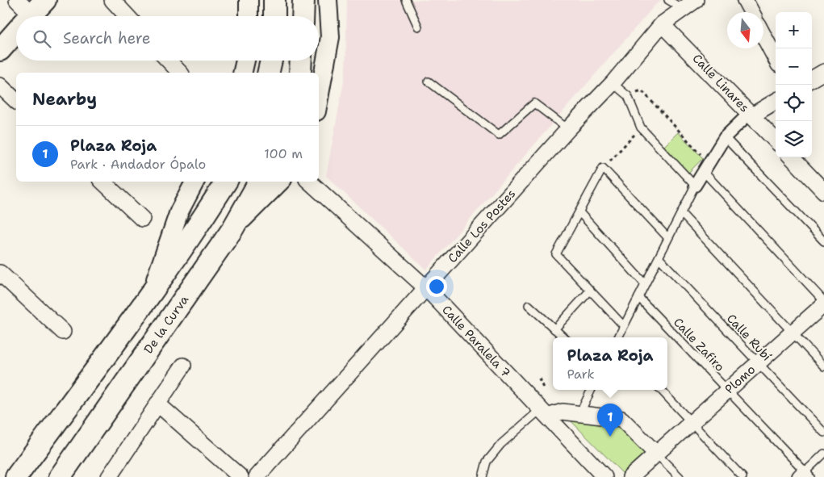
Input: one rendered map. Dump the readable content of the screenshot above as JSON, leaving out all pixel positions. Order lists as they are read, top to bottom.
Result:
{
  "streets": {
    "main road": ["De la Curva"],
    "street": [
      "Calle Linares",
      "Calle Los Postes",
      "Calle Paralela 7",
      "Plomo"
    ],
    "lane": ["Calle Rubí", "Calle Zafiro"]
  },
  "crossings": [
    ["Calle Linares", "Calle Los Postes"],
    ["Calle Los Postes", "Calle Paralela 7"],
    ["Calle Rubí", "Plomo"],
    ["Calle Zafiro", "Plomo"]
  ],
  "north": "bottom",
  "page": {
    "map_buttons": ["+", "−"],
    "search": "Search here",
    "heading": "Nearby",
    "list": [
      {
        "mark": "1",
        "name": "Plaza Roja",
        "note": "Park · Andador Ópalo",
        "value": "100 m"
      }
    ],
    "popup": ["Plaza Roja", "Park"],
    "pins": "1"
  }
}
